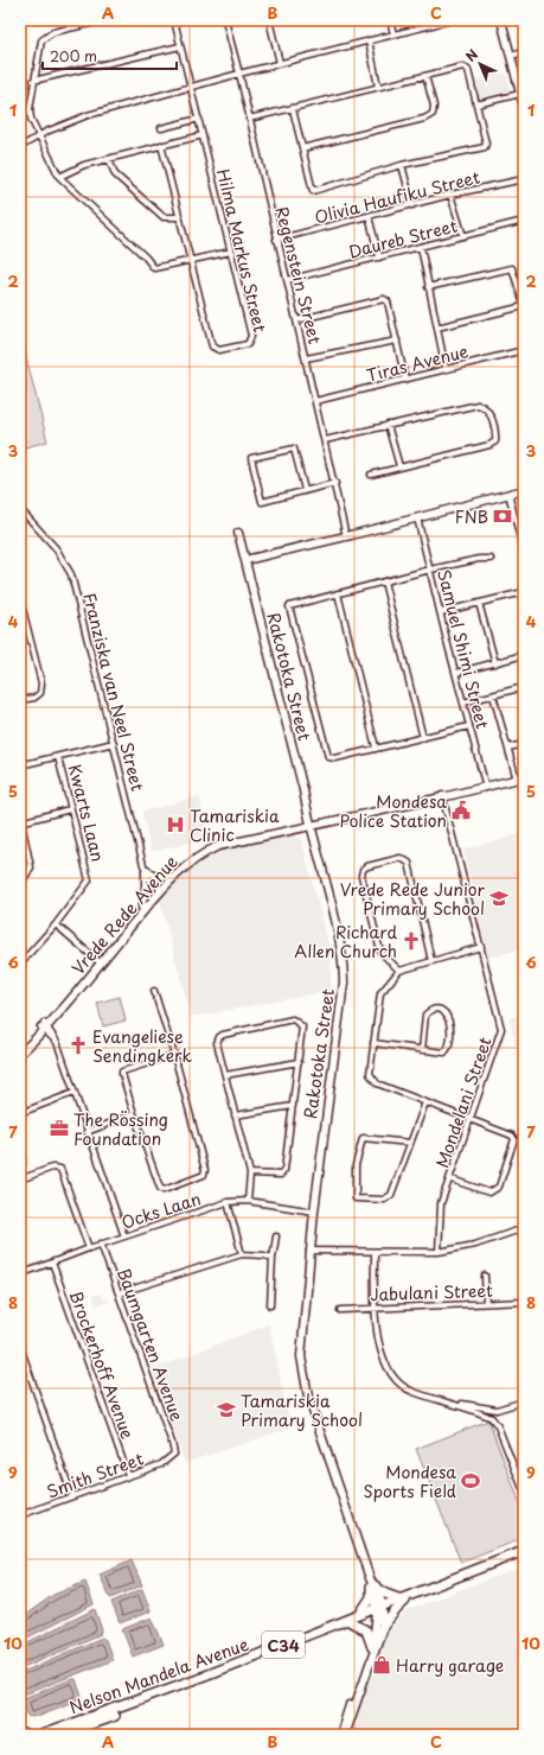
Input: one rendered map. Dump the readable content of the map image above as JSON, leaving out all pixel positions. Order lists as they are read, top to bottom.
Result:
{
  "streets": {
    "main road": ["C34", "Nelson Mandela Avenue"],
    "street": [
      "Olivia Haufiku Street",
      "Daureb Street",
      "Hilma Markus Street",
      "Regenstein Street",
      "Tiras Avenue",
      "Samuel Shimi Street",
      "Rakotoka Street",
      "Franziska van Neel Street",
      "Kwarts Laan",
      "Vrede Rede Avenue",
      "Mondelani Street",
      "Ocks Laan",
      "Jabulani Street",
      "Baumgarten Avenue",
      "Brockerhoff Avenue",
      "Smith Street"
    ]
  },
  "crossings": [
    ["Olivia Haufiku Street", "Regenstein Street"],
    ["Daureb Street", "Regenstein Street"],
    ["Regenstein Street", "Tiras Avenue"],
    ["Samuel Shimi Street", "Vrede Rede Avenue"],
    ["Rakotoka Street", "Vrede Rede Avenue"],
    ["Rakotoka Street", "Ocks Laan"],
    ["Rakotoka Street", "Nelson Mandela Avenue"],
    ["Franziska van Neel Street", "Vrede Rede Avenue"],
    ["Vrede Rede Avenue", "Mondelani Street"],
    ["Ocks Laan", "Baumgarten Avenue"],
    ["Ocks Laan", "Brockerhoff Avenue"],
    ["Baumgarten Avenue", "Smith Street"],
    ["Brockerhoff Avenue", "Smith Street"]
  ],
  "places": {
    "bank": ["FNB"],
    "public building": ["Mondesa Police Station"],
    "hospital": ["Tamariskia Clinic"],
    "school or university": ["Vrede Rede Junior Primary School", "Tamariskia Primary School"],
    "church": ["Richard Allen Church", "Evangeliese Sendingkerk"],
    "office": ["The Rössing Foundation"],
    "sports": ["Mondesa Sports Field"],
    "shop": ["Harry garage"]
  },
  "scale_bar": "200 m",
  "north": "top left",
  "grid": {
    "columns": ["A", "B", "C"],
    "rows": [
      "1",
      "2",
      "3",
      "4",
      "5",
      "6",
      "7",
      "8",
      "9",
      "10"
    ]
  }
}
